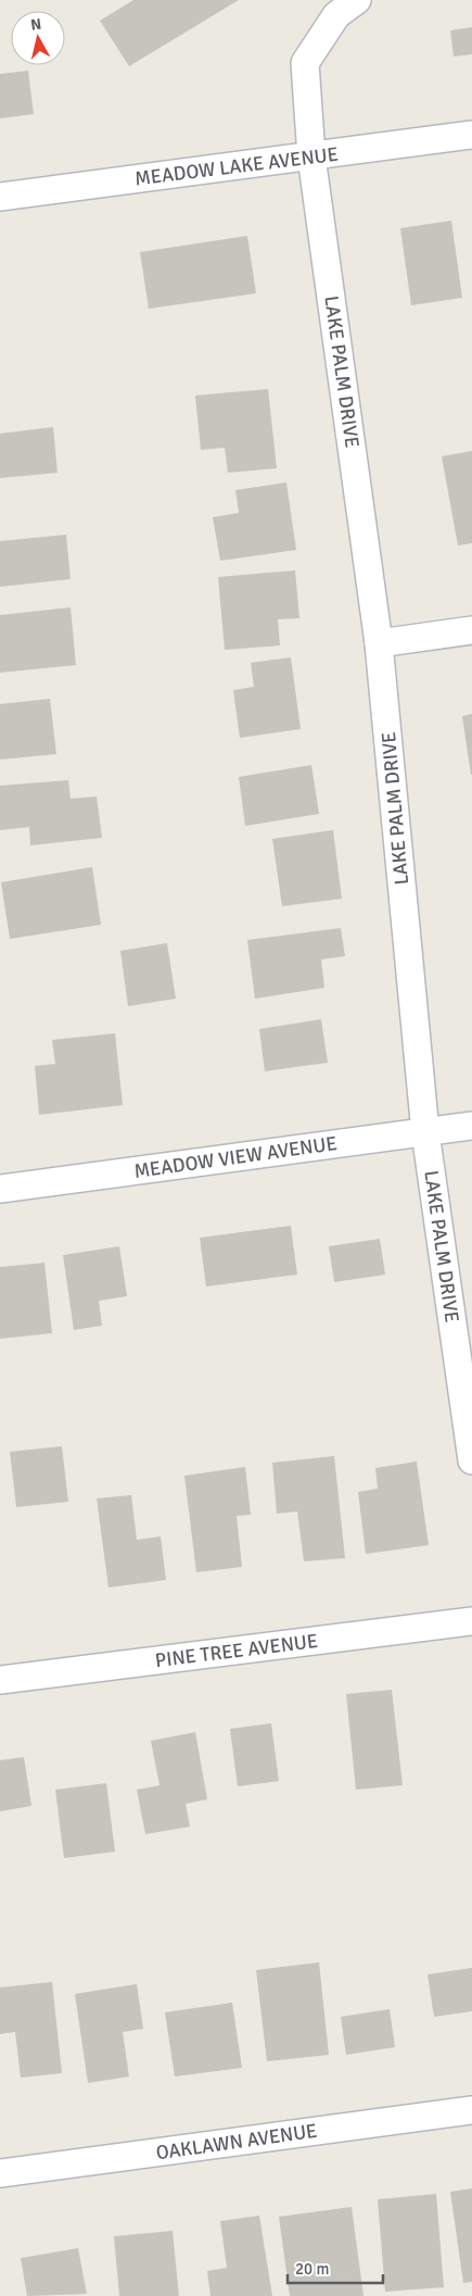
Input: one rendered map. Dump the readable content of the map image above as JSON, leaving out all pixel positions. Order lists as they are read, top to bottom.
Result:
{
  "streets": {
    "street": [
      "MEADOW LAKE AVENUE",
      "LAKE PALM DRIVE",
      "MEADOW VIEW AVENUE",
      "PINE TREE AVENUE",
      "OAKLAWN AVENUE"
    ]
  },
  "crossings": [
    ["MEADOW LAKE AVENUE", "LAKE PALM DRIVE"],
    ["LAKE PALM DRIVE", "MEADOW VIEW AVENUE"]
  ],
  "scale_bar": "20 m",
  "north": "top"
}
